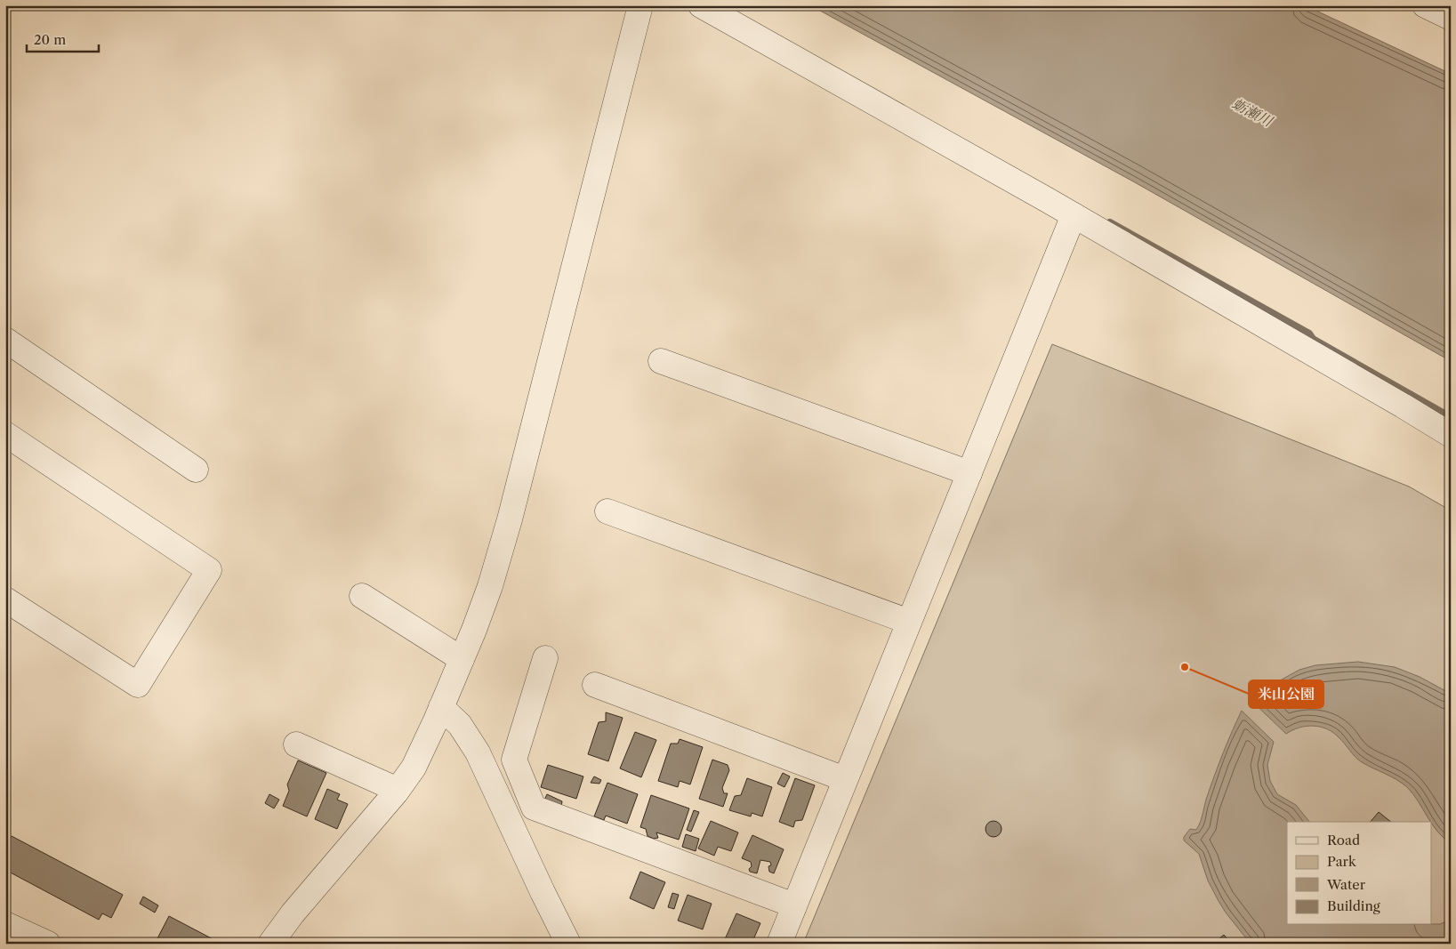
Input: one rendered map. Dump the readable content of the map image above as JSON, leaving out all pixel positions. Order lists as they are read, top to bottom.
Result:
{
  "water": ["蛎瀬川"],
  "places": ["米山公園"],
  "legend": [
    "Road",
    "Park",
    "Water",
    "Building"
  ],
  "scale_bar": "20 m"
}
